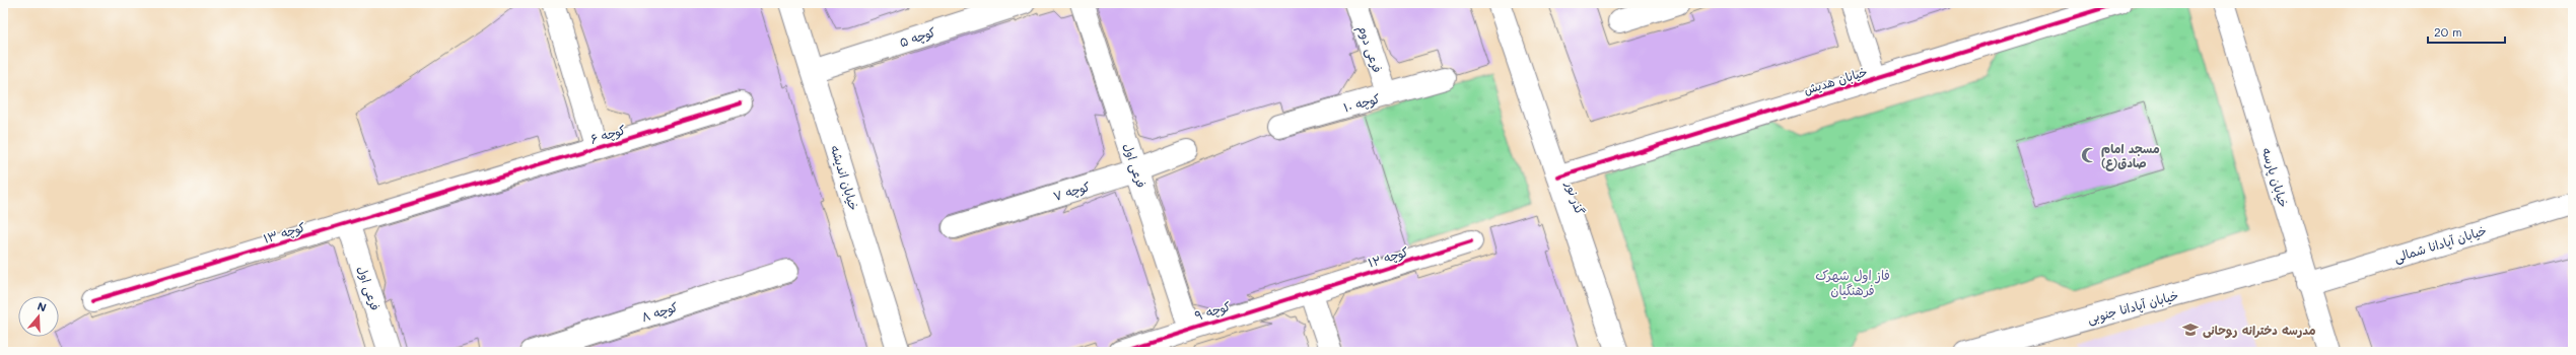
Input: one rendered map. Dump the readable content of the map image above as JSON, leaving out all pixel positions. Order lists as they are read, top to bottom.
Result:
{
  "streets": {
    "street": [
      "کوچه ۵",
      "فرعی دوم",
      "خیابان هدیش",
      "کوچه ۱۰",
      "کوچه ۶",
      "فرعی اول",
      "خیابان اندیشه",
      "خیابان پارسه",
      "کوچه ۷",
      "گذر نور",
      "کوچه ۱۳",
      "خیابان آپادانا شمالی",
      "کوچه ۱۲",
      "خیابان آپادانا جنوبی",
      "کوچه ۹",
      "کوچه ۸"
    ]
  },
  "crossings": [
    ["کوچه ۵", "خیابان اندیشه"],
    ["فرعی دوم", "کوچه ۱۰"],
    ["خیابان هدیش", "گذر نور"],
    ["کوچه ۶", "کوچه ۱۳"],
    ["فرعی اول", "کوچه ۷"],
    ["فرعی اول", "کوچه ۱۳"],
    ["فرعی اول", "کوچه ۹"],
    ["خیابان پارسه", "خیابان آپادانا شمالی"],
    ["خیابان پارسه", "خیابان آپادانا جنوبی"],
    ["کوچه ۱۲", "کوچه ۹"]
  ],
  "districts": ["فاز اول شهرک فرهنگیان"],
  "places": {
    "mosque": ["مسجد امام صادق(ع)"],
    "school or university": ["مدرسه دخترانه روحانی"]
  },
  "scale_bar": "20 m",
  "north": "top"
}
